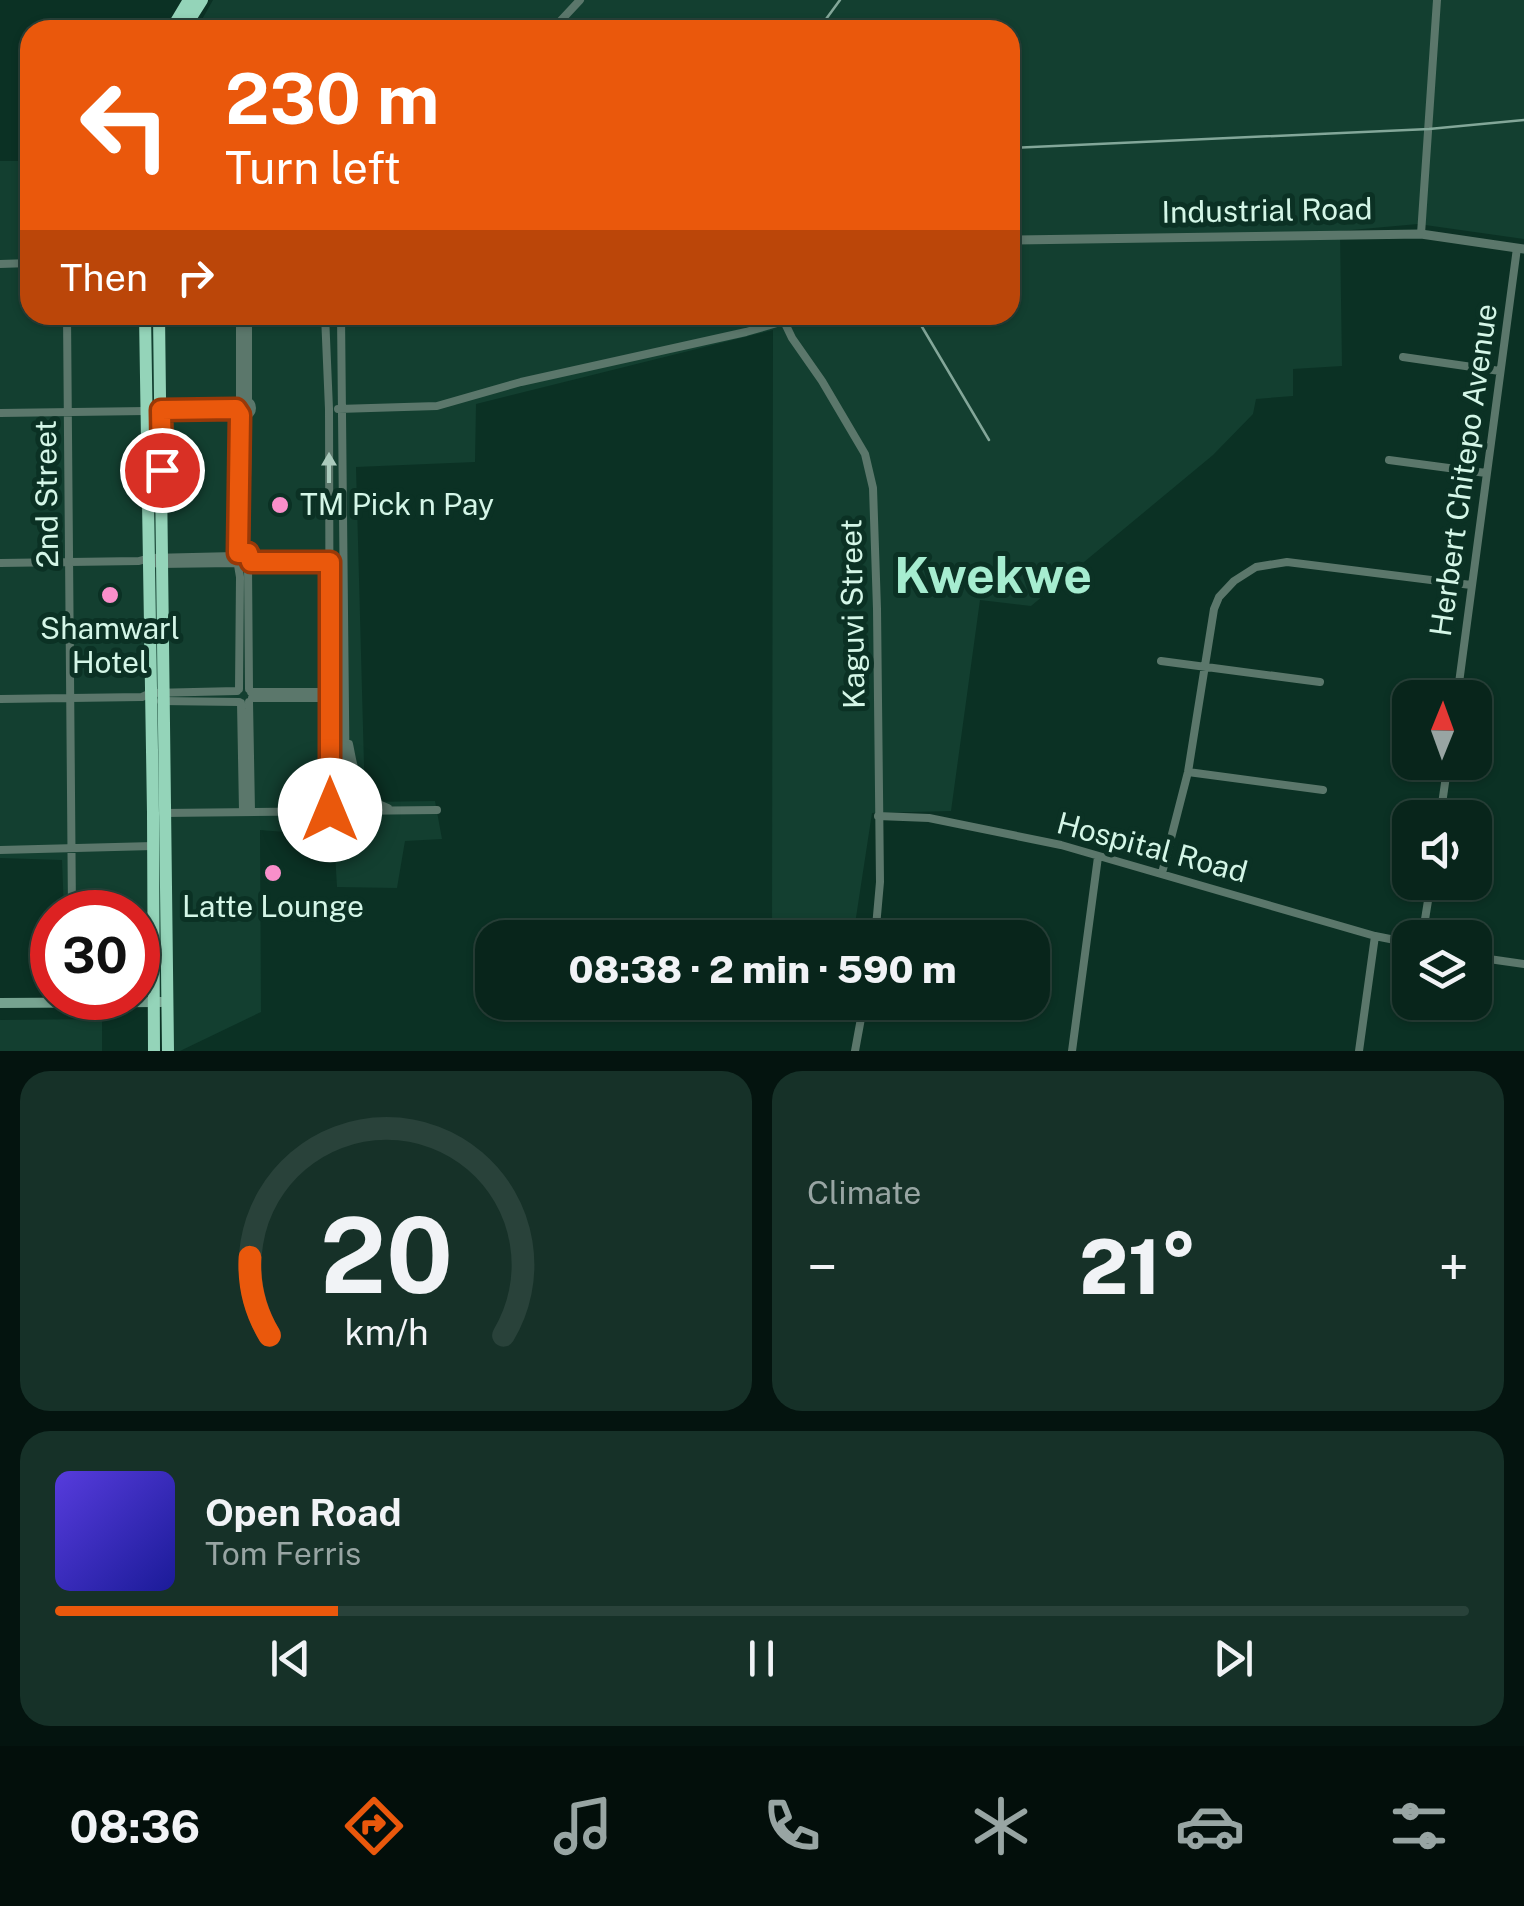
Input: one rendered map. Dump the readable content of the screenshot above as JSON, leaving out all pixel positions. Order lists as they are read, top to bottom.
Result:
{
  "streets": {
    "street": [
      "Industrial Road",
      "Herbert Chitepo Avenue",
      "2nd Street",
      "Kaguvi Street",
      "Hospital Road"
    ]
  },
  "crossings": [
    ["Industrial Road", "Herbert Chitepo Avenue"],
    ["Kaguvi Street", "Hospital Road"]
  ],
  "districts": ["Kwekwe"],
  "places": ["TM Pick n Pay", "Shamwarl Hotel", "Latte Lounge"],
  "north": "top",
  "page": {
    "turn": ["230 m", "Turn left"],
    "then": "Then",
    "limit": "30",
    "trip": "08:38 · 2 min · 590 m",
    "tile": "Climate",
    "heat": ["−", "21°", "+"],
    "song": ["Open Road", "Tom Ferris"],
    "tabs": "08:36",
    "gauge": ["20", "km/h"]
  }
}
